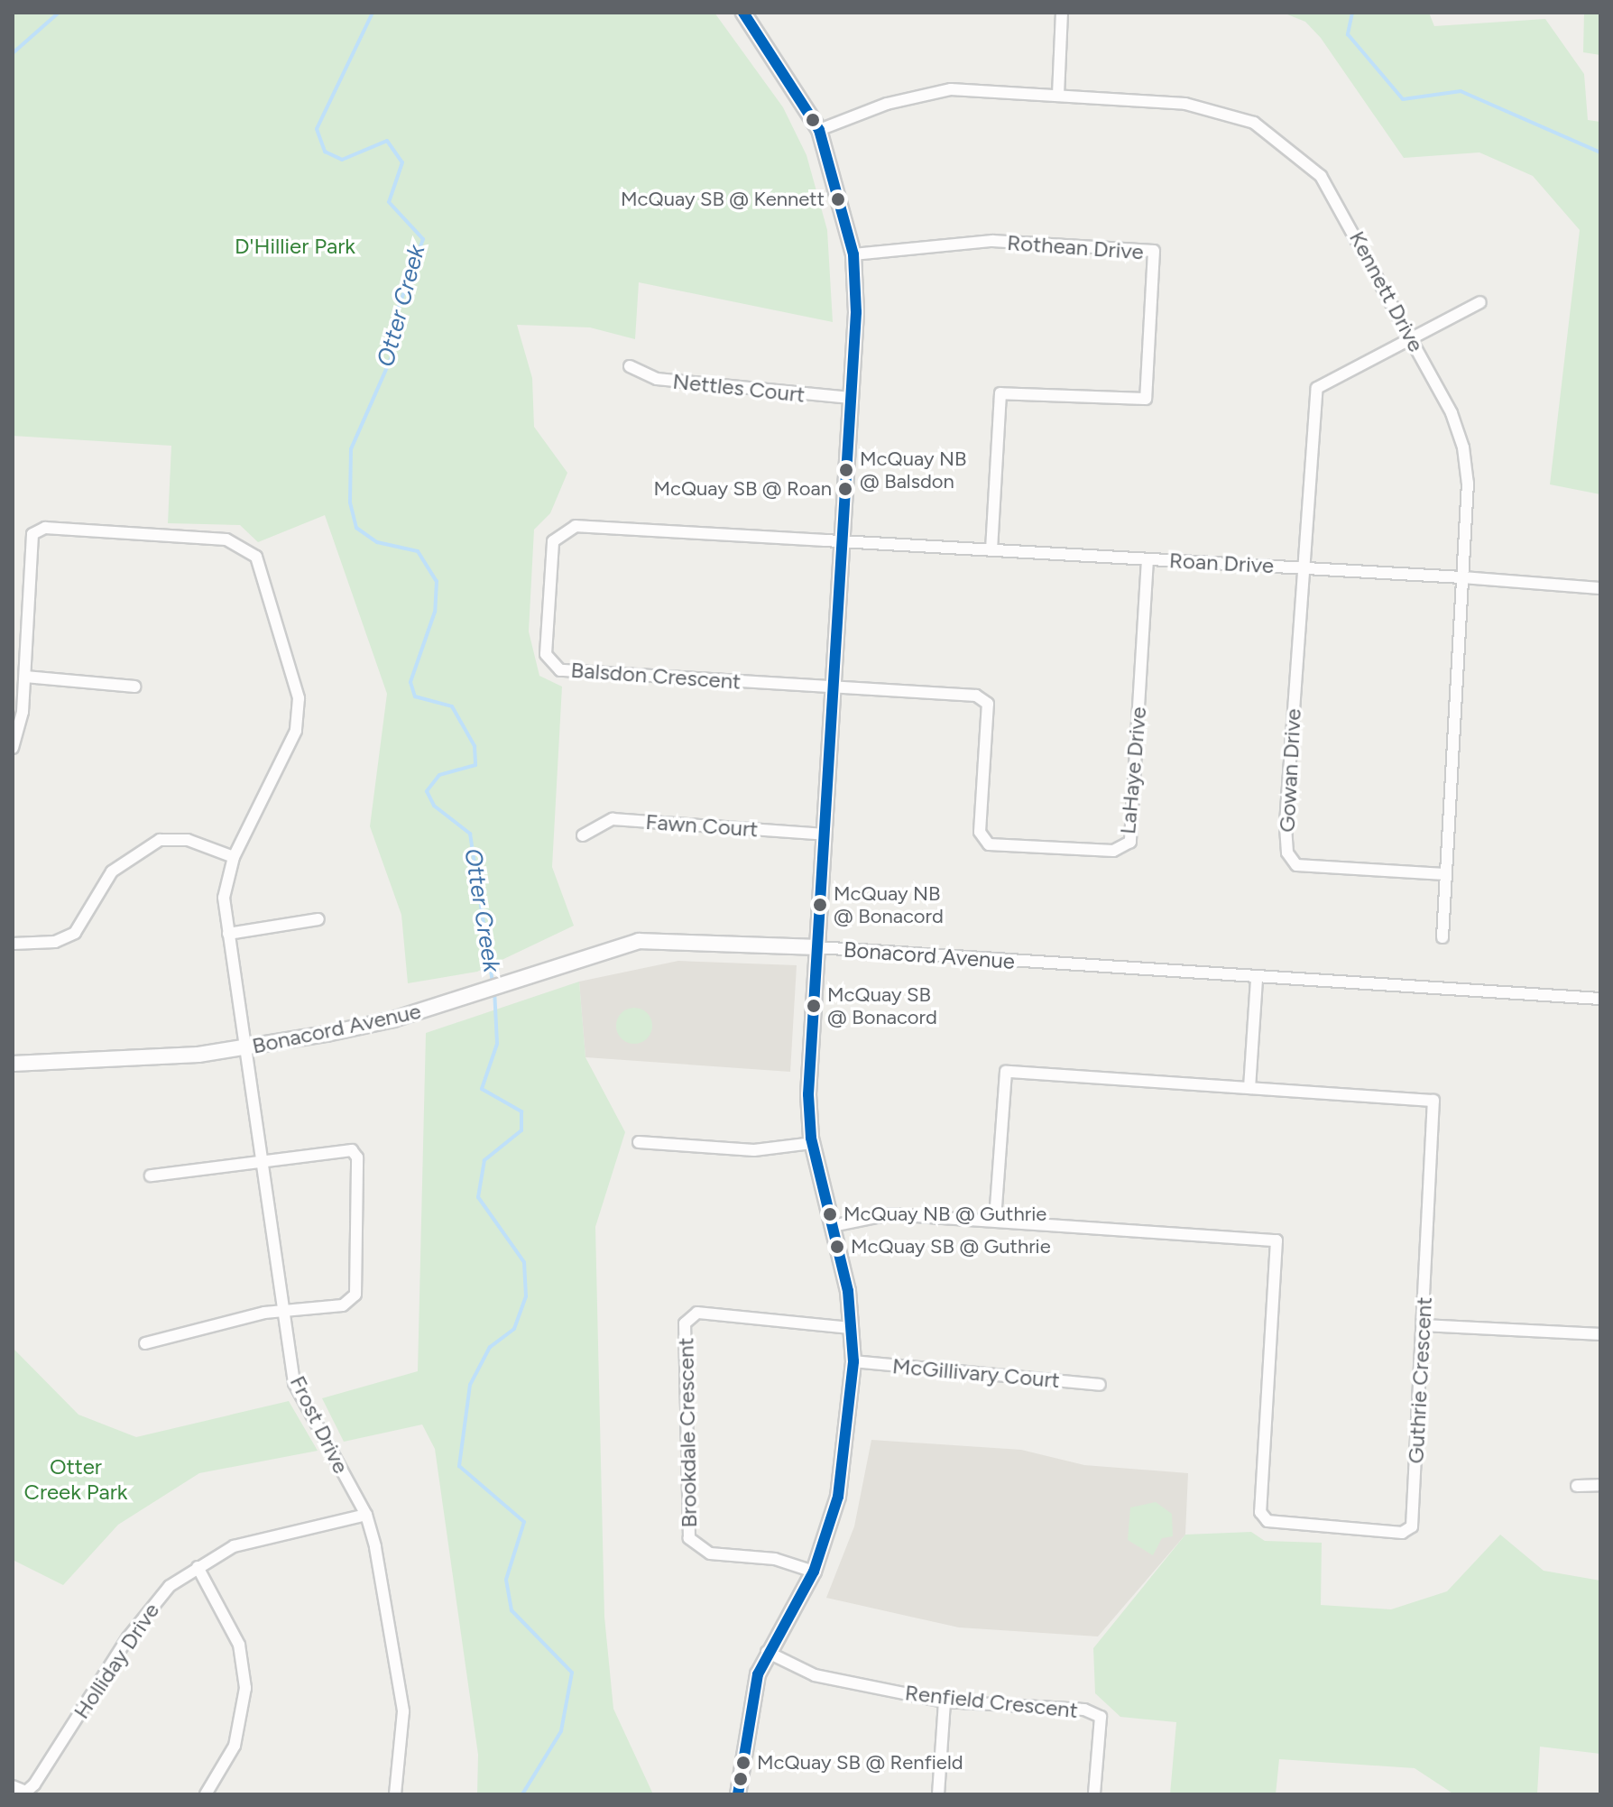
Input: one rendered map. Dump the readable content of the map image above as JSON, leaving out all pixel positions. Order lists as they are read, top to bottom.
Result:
{
  "streets": {
    "street": [
      "Rothean Drive",
      "Kennett Drive",
      "Nettles Court",
      "Roan Drive",
      "Balsdon Crescent",
      "LaHaye Drive",
      "Gowan Drive",
      "Fawn Court",
      "Bonacord Avenue",
      "McGillivary Court",
      "Guthrie Crescent",
      "Frost Drive",
      "Brookdale Crescent",
      "Holliday Drive",
      "Renfield Crescent"
    ]
  },
  "crossings": [
    ["Rothean Drive", "Roan Drive"],
    ["Kennett Drive", "Roan Drive"],
    ["Kennett Drive", "Gowan Drive"],
    ["Roan Drive", "Balsdon Crescent"],
    ["Roan Drive", "LaHaye Drive"],
    ["Roan Drive", "Gowan Drive"],
    ["Balsdon Crescent", "LaHaye Drive"],
    ["Bonacord Avenue", "Frost Drive"],
    ["Frost Drive", "Holliday Drive"]
  ],
  "water": ["Otter Creek"],
  "parks": ["D'Hillier Park", "Otter Creek Park"],
  "places": [
    "McQuay SB @ Kennett",
    "McQuay NB @ Balsdon",
    "McQuay SB @ Roan",
    "McQuay NB @ Bonacord",
    "McQuay SB @ Bonacord",
    "McQuay NB @ Guthrie",
    "McQuay SB @ Guthrie",
    "McQuay SB @ Renfield"
  ]
}
